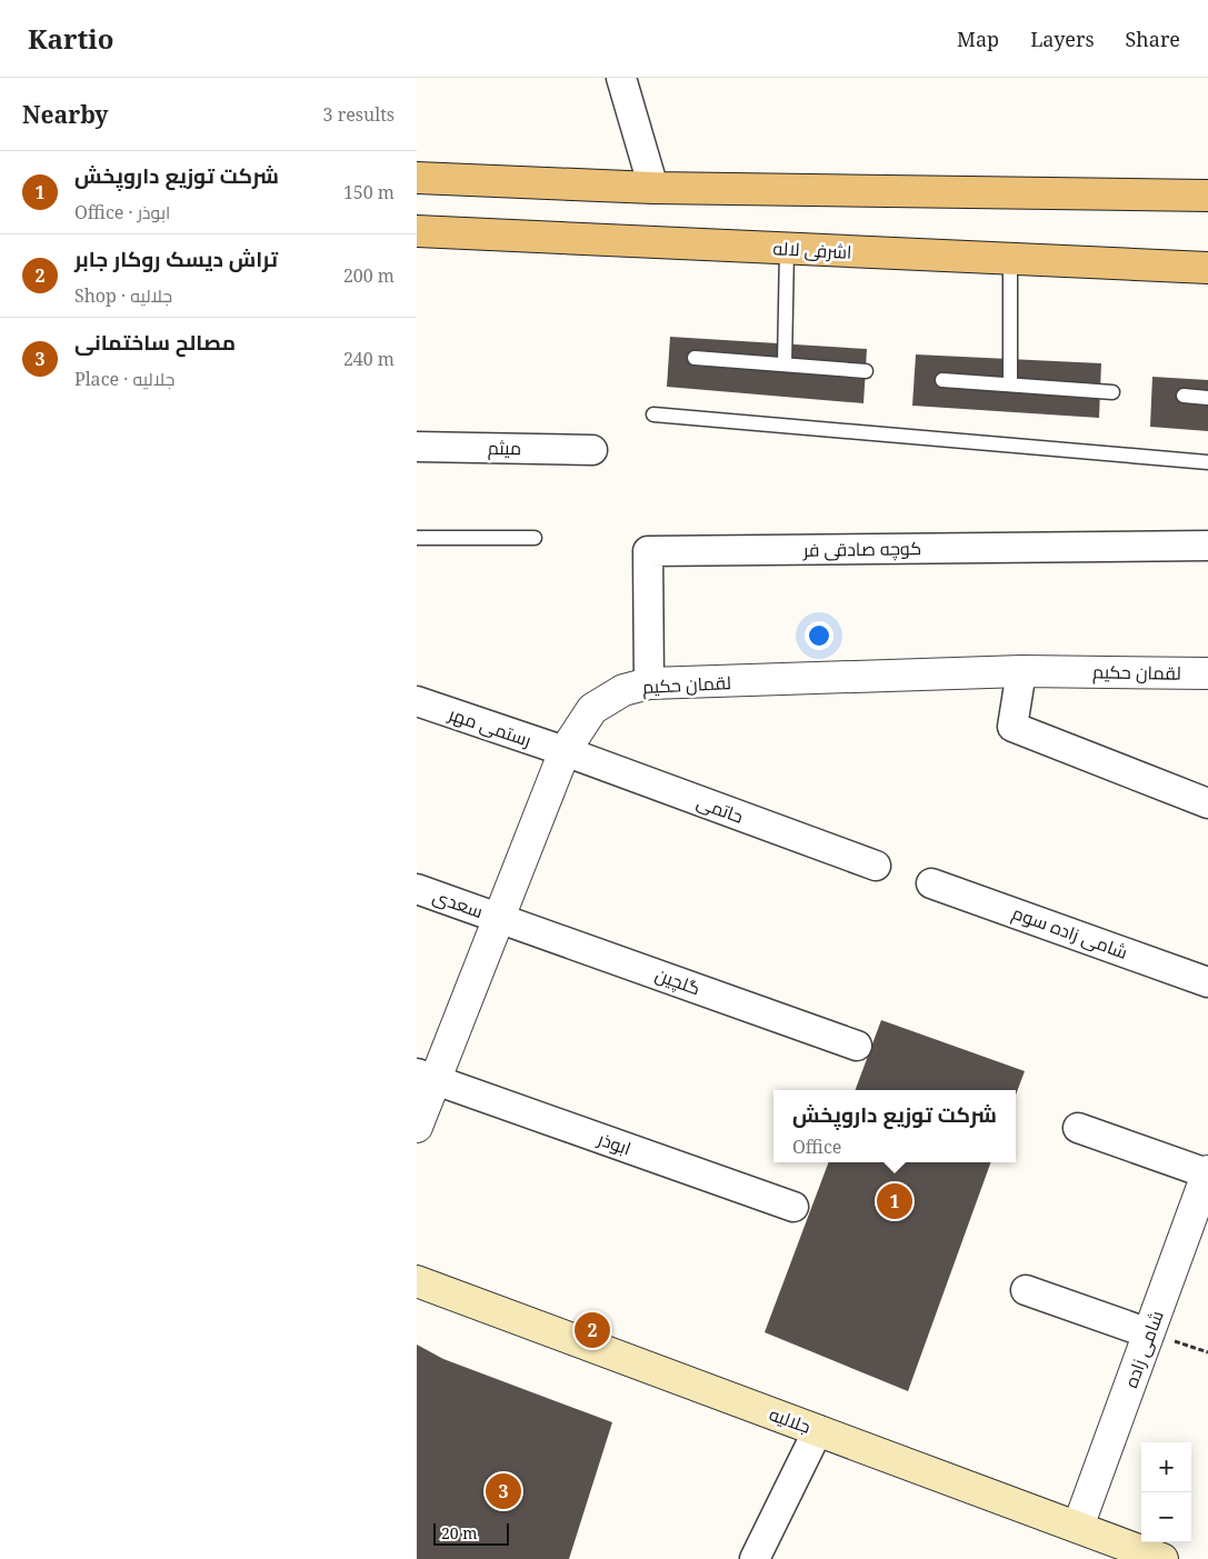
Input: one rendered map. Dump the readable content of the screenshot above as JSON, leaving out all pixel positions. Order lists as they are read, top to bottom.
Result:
{
  "streets": {
    "main road": ["اشرفی لاله", "جلالیه"],
    "street": [
      "میثم",
      "کوچه صادقی فر",
      "لقمان حکیم",
      "رستمی مهر",
      "حاتمی",
      "سعدی",
      "شامی زاده سوم",
      "گلچین",
      "ابوذر",
      "شامی زاده"
    ]
  },
  "crossings": [
    ["کوچه صادقی فر", "لقمان حکیم"],
    ["لقمان حکیم", "رستمی مهر"],
    ["لقمان حکیم", "حاتمی"],
    ["لقمان حکیم", "سعدی"],
    ["لقمان حکیم", "گلچین"],
    ["لقمان حکیم", "ابوذر"],
    ["رستمی مهر", "حاتمی"],
    ["سعدی", "گلچین"],
    ["شامی زاده", "جلالیه"]
  ],
  "scale_bar": "20 m",
  "page": {
    "header": "Kartio",
    "nav": ["Map", "Layers", "Share"],
    "heading": ["Nearby", "3 results"],
    "list": [
      {
        "mark": "1",
        "name": "شرکت توزیع داروپخش",
        "note": "Office · ابوذر",
        "value": "150 m"
      },
      {
        "mark": "2",
        "name": "تراش دیسک روکار جابر",
        "note": "Shop · جلالیه",
        "value": "200 m"
      },
      {
        "mark": "3",
        "name": "مصالح ساختمانی",
        "note": "Place · جلالیه",
        "value": "240 m"
      }
    ],
    "popup": ["شرکت توزیع داروپخش", "Office"],
    "pins": ["1", "2", "3"],
    "map_buttons": ["+", "−"],
    "scale": "20 m"
  }
}
